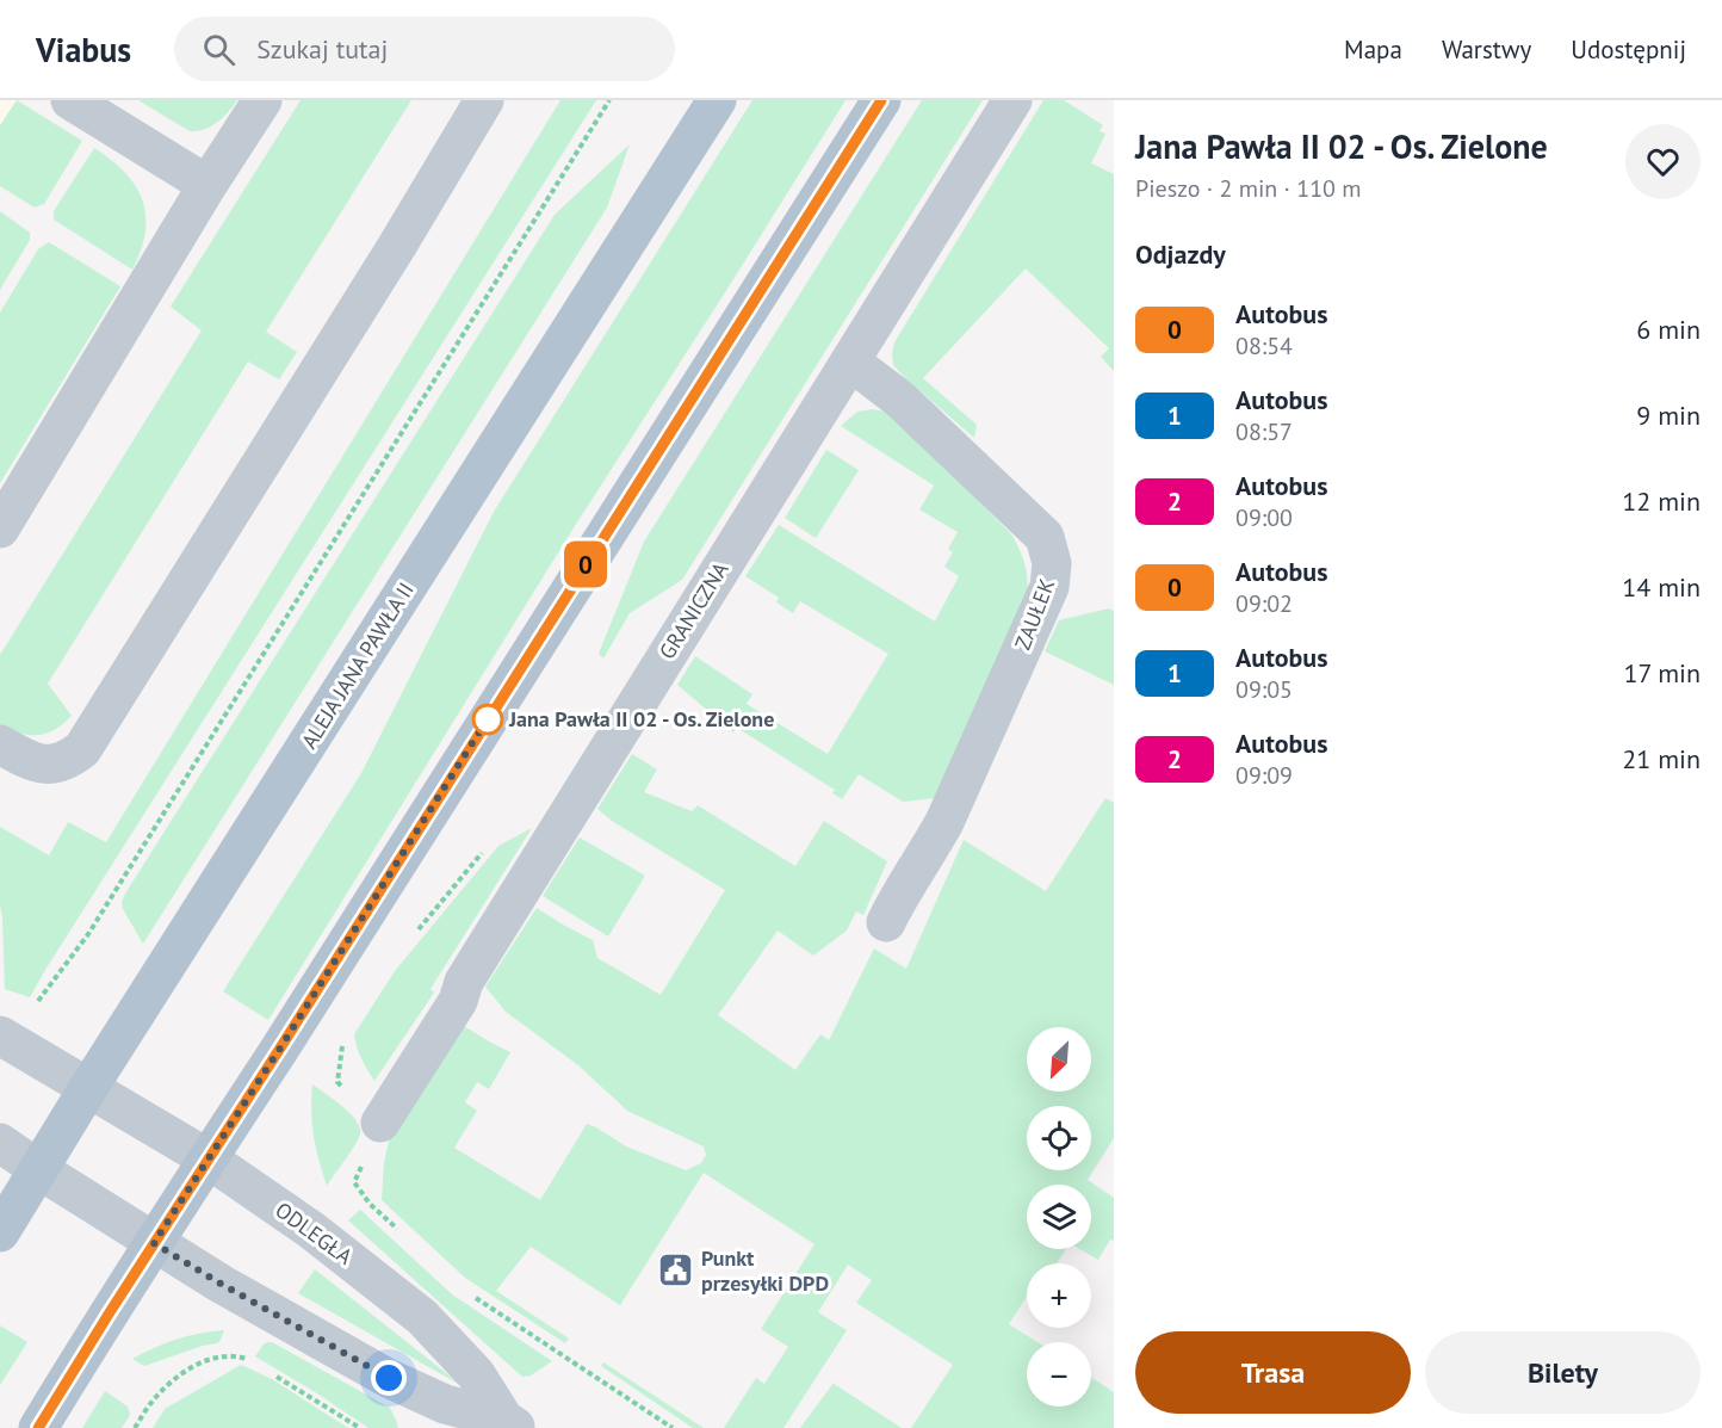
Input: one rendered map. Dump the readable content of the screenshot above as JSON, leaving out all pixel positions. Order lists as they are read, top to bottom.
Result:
{
  "streets": {
    "main road": ["ALEJA JANA PAWŁA II"],
    "street": ["GRANICZNA", "ZAUŁEK", "ODLEGŁA"]
  },
  "crossings": [
    ["GRANICZNA", "ZAUŁEK"],
    ["ALEJA JANA PAWŁA II", "ODLEGŁA"]
  ],
  "places": {
    "other": ["Jana Pawła II 02 - Os. Zielone"],
    "public building": ["Punkt przesyłki DPD"]
  },
  "lines": ["bus line 0"],
  "north": "bottom left",
  "page": {
    "header": "Viabus",
    "search": "Szukaj tutaj",
    "nav": ["Mapa", "Warstwy", "Udostępnij"],
    "on_map": "0",
    "heading": [
      ["Jana Pawła II 02 - Os. Zielone", "Pieszo · 2 min · 110 m"],
      "Odjazdy"
    ],
    "list": [
      {
        "mark": "0",
        "name": "Autobus",
        "note": "08:54",
        "value": "6 min"
      },
      {
        "mark": "1",
        "name": "Autobus",
        "note": "08:57",
        "value": "9 min"
      },
      {
        "mark": "2",
        "name": "Autobus",
        "note": "09:00",
        "value": "12 min"
      },
      {
        "mark": "0",
        "name": "Autobus",
        "note": "09:02",
        "value": "14 min"
      },
      {
        "mark": "1",
        "name": "Autobus",
        "note": "09:05",
        "value": "17 min"
      },
      {
        "mark": "2",
        "name": "Autobus",
        "note": "09:09",
        "value": "21 min"
      }
    ],
    "map_buttons": ["+", "−"],
    "buttons": ["Trasa", "Bilety"]
  }
}
